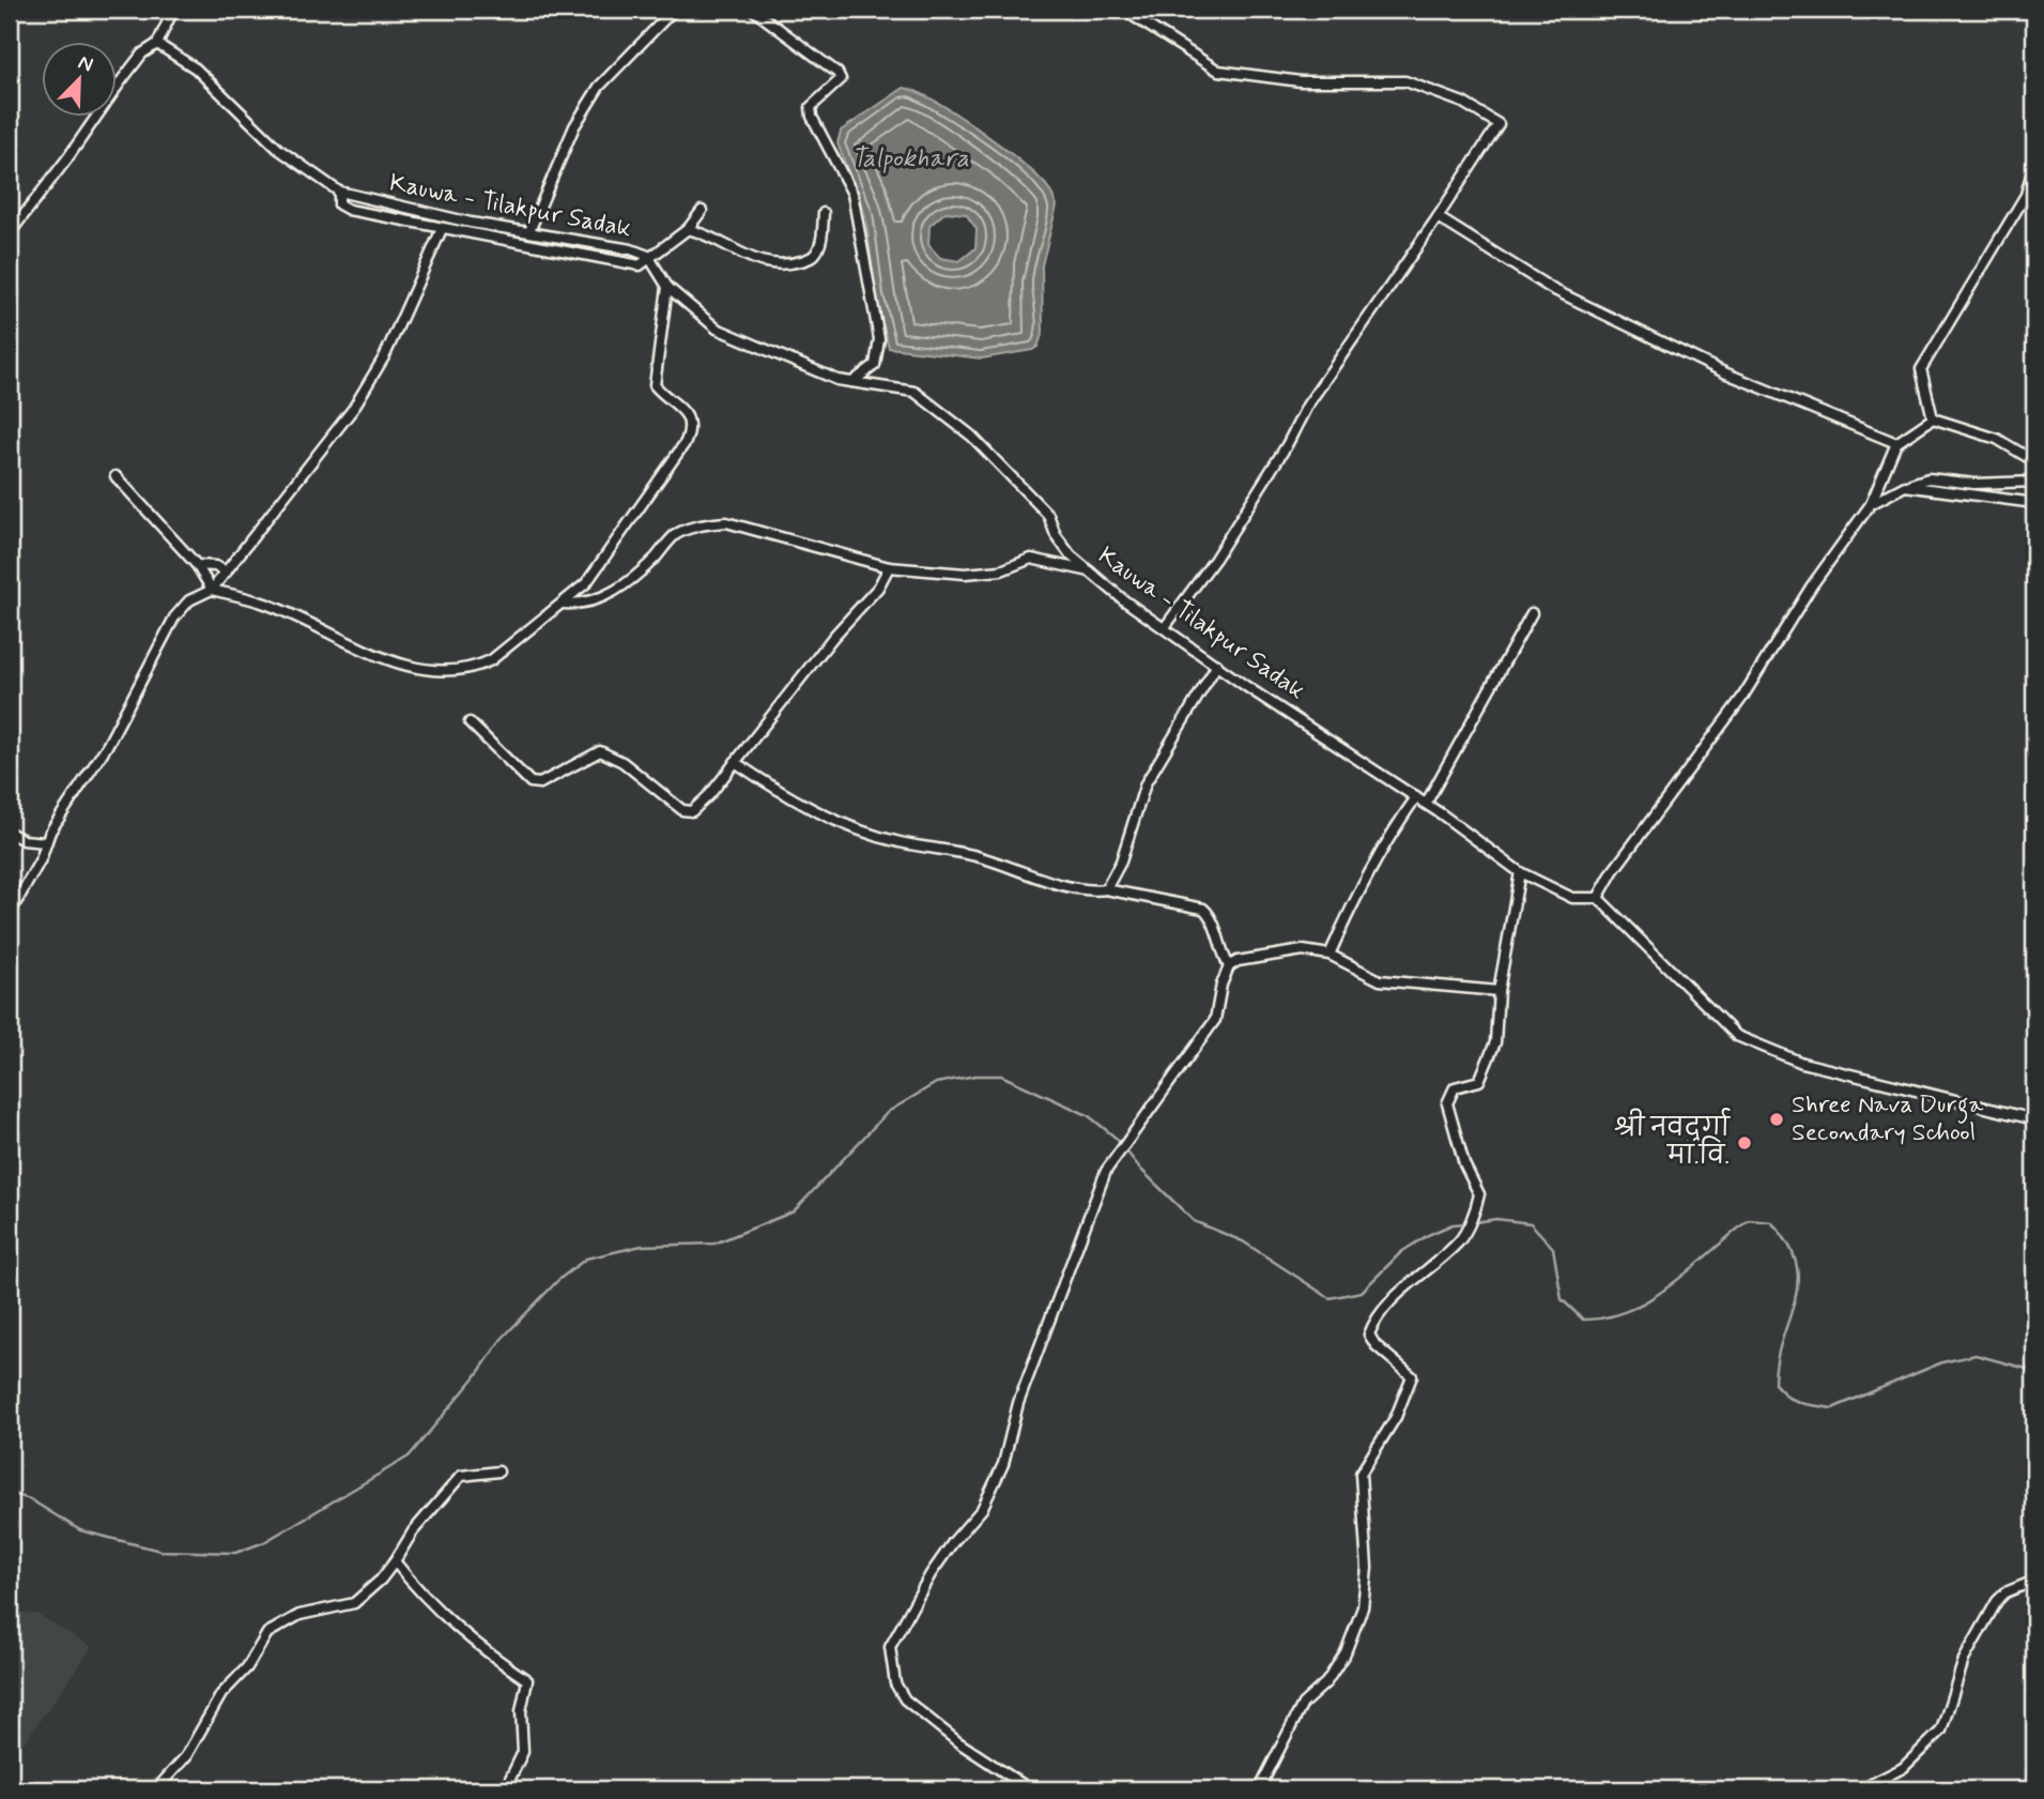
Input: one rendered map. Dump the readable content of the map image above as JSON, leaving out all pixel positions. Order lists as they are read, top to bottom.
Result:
{
  "streets": {
    "street": ["Kauwa - Tilakpur Sadak"]
  },
  "water": ["Talpokhara"],
  "places": ["Shree Nava Durga Secondary School", "श्री नवदुर्गा मा.वि."],
  "north": "top right"
}
